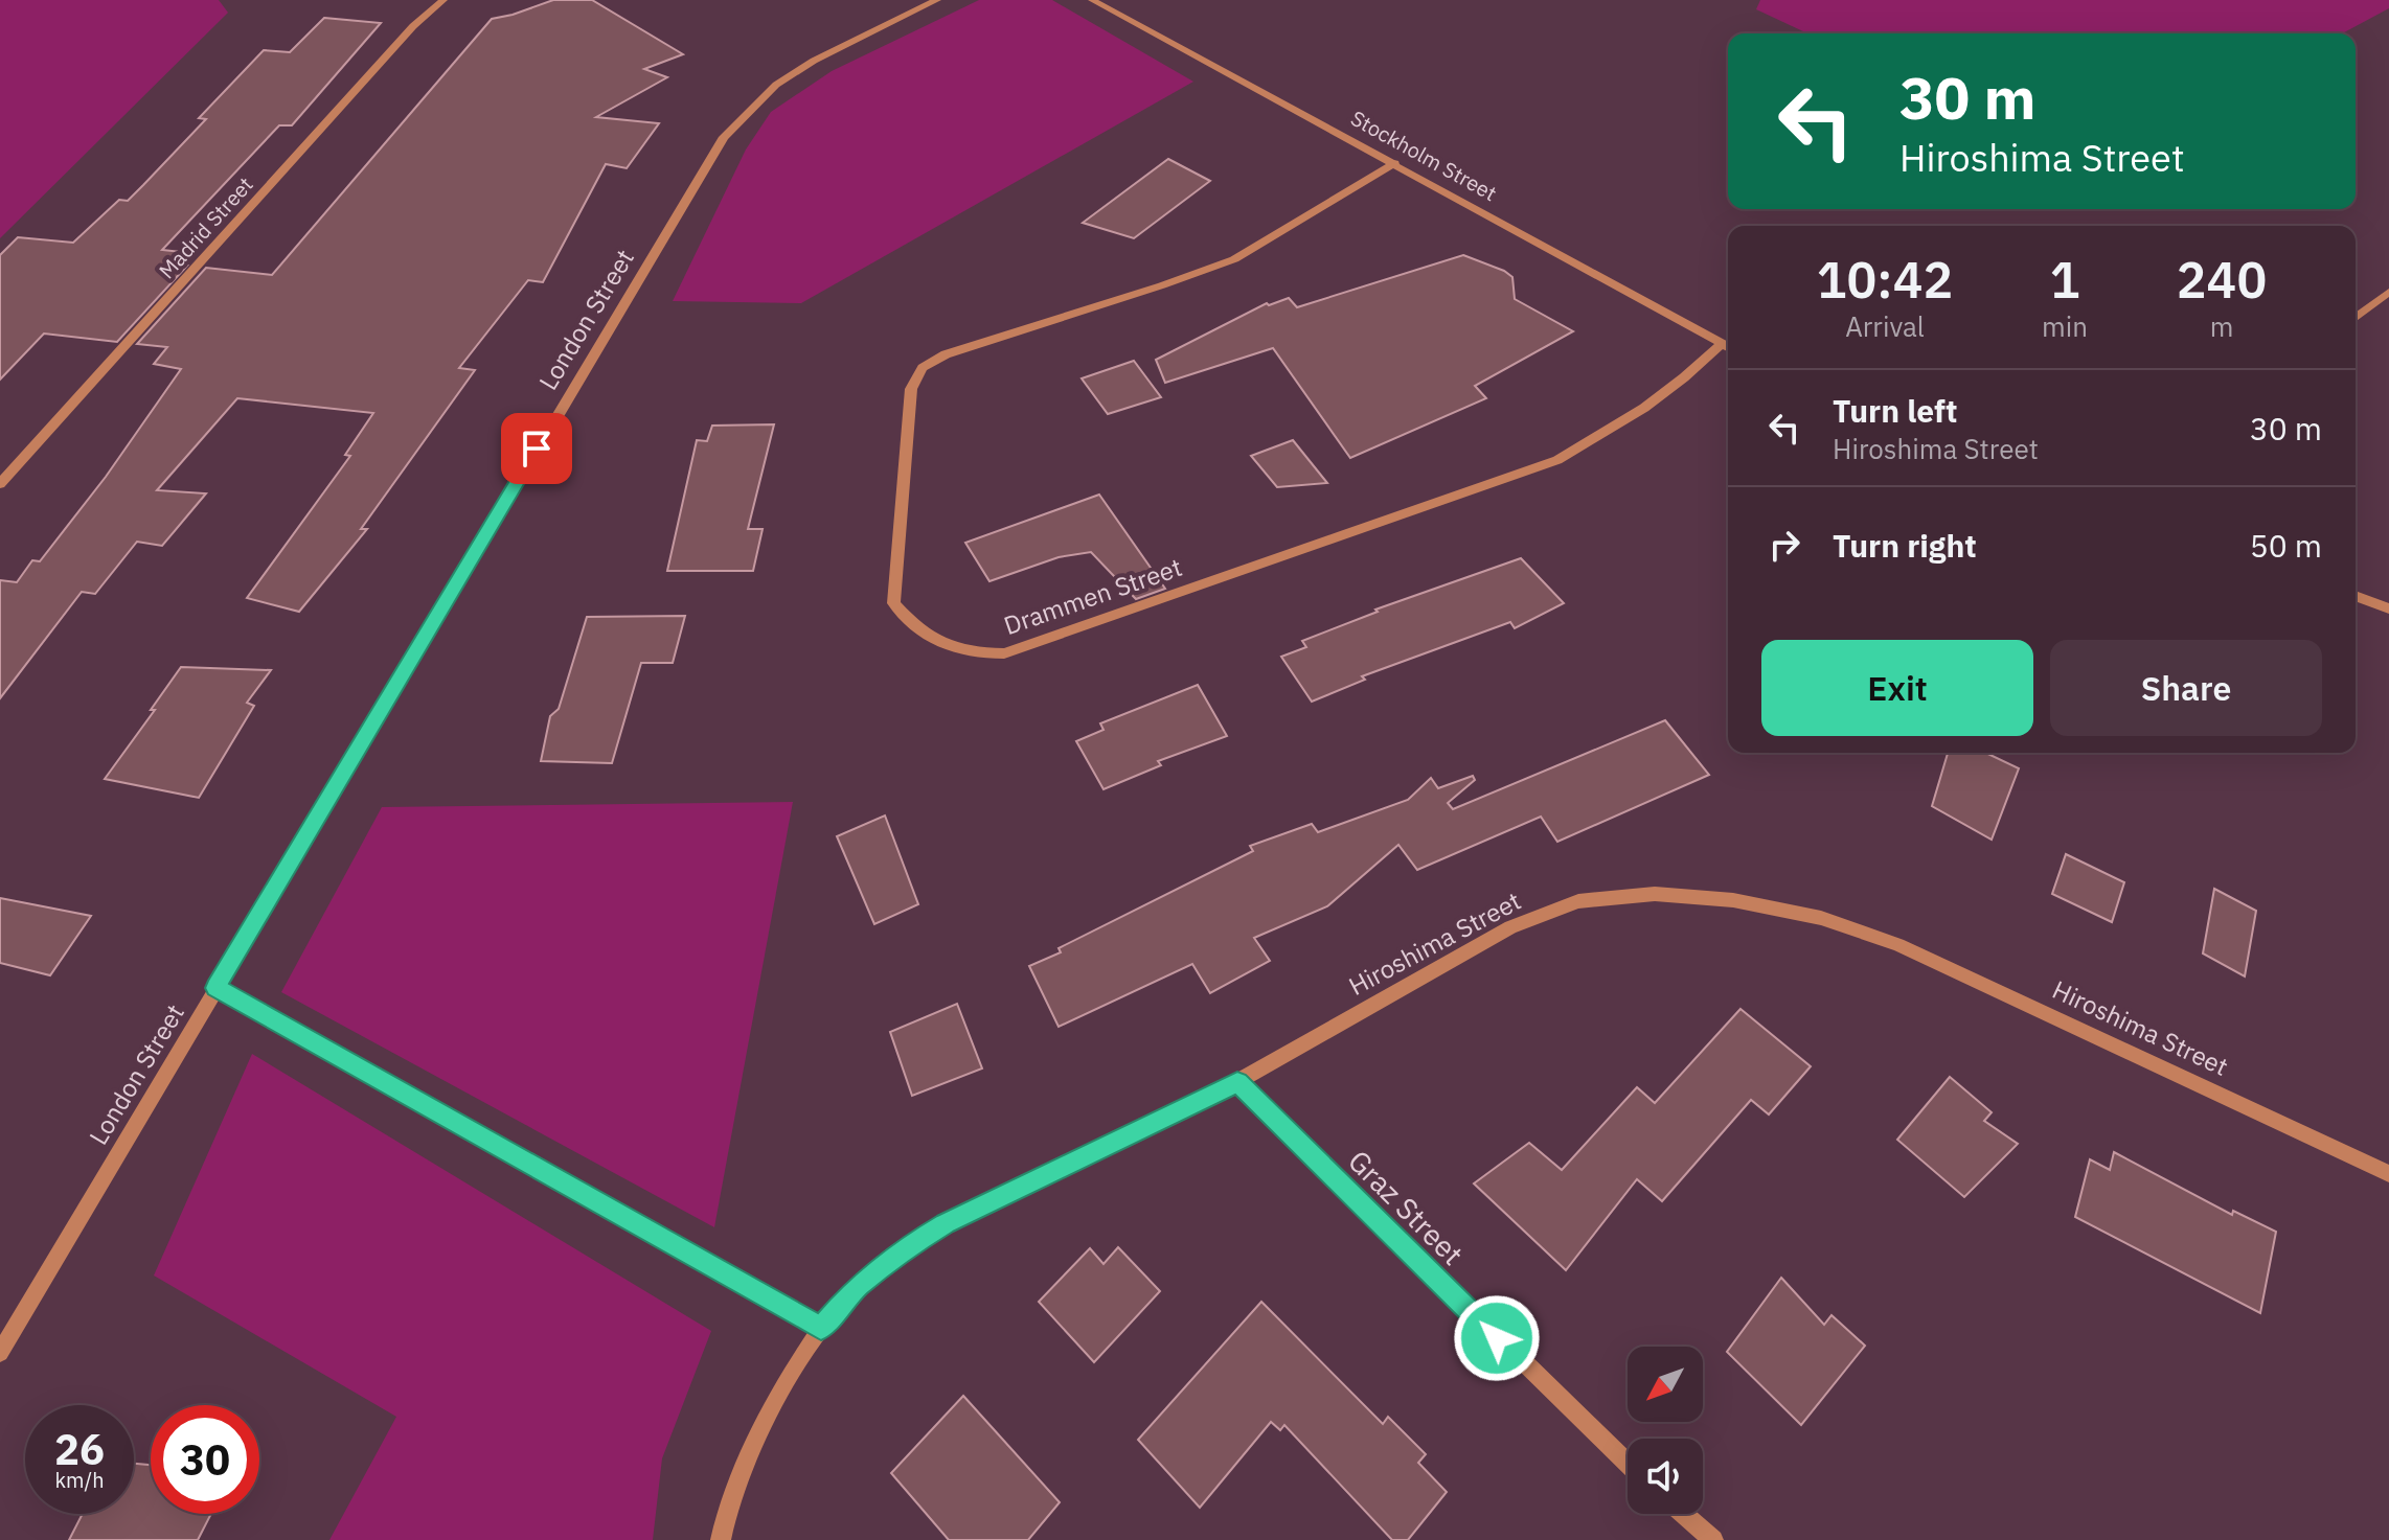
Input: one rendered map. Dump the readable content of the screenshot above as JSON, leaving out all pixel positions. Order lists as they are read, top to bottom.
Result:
{
  "streets": {
    "street": [
      "Stockholm Street",
      "Madrid Street",
      "London Street",
      "Drammen Street",
      "Hiroshima Street",
      "Graz Street"
    ]
  },
  "crossings": [
    ["Stockholm Street", "Drammen Street"],
    ["Hiroshima Street", "Graz Street"]
  ],
  "north": "bottom left",
  "page": {
    "turn": ["30 m", "Hiroshima Street"],
    "eta": [
      "10:42",
      "Arrival",
      "1",
      "min",
      "240",
      "m"
    ],
    "list": [
      {
        "name": "Turn left",
        "note": "Hiroshima Street",
        "value": "30 m"
      },
      {
        "name": "Turn right",
        "value": "50 m"
      }
    ],
    "buttons": ["Exit", "Share"],
    "speed": "26 km/h",
    "limit": "30"
  }
}
